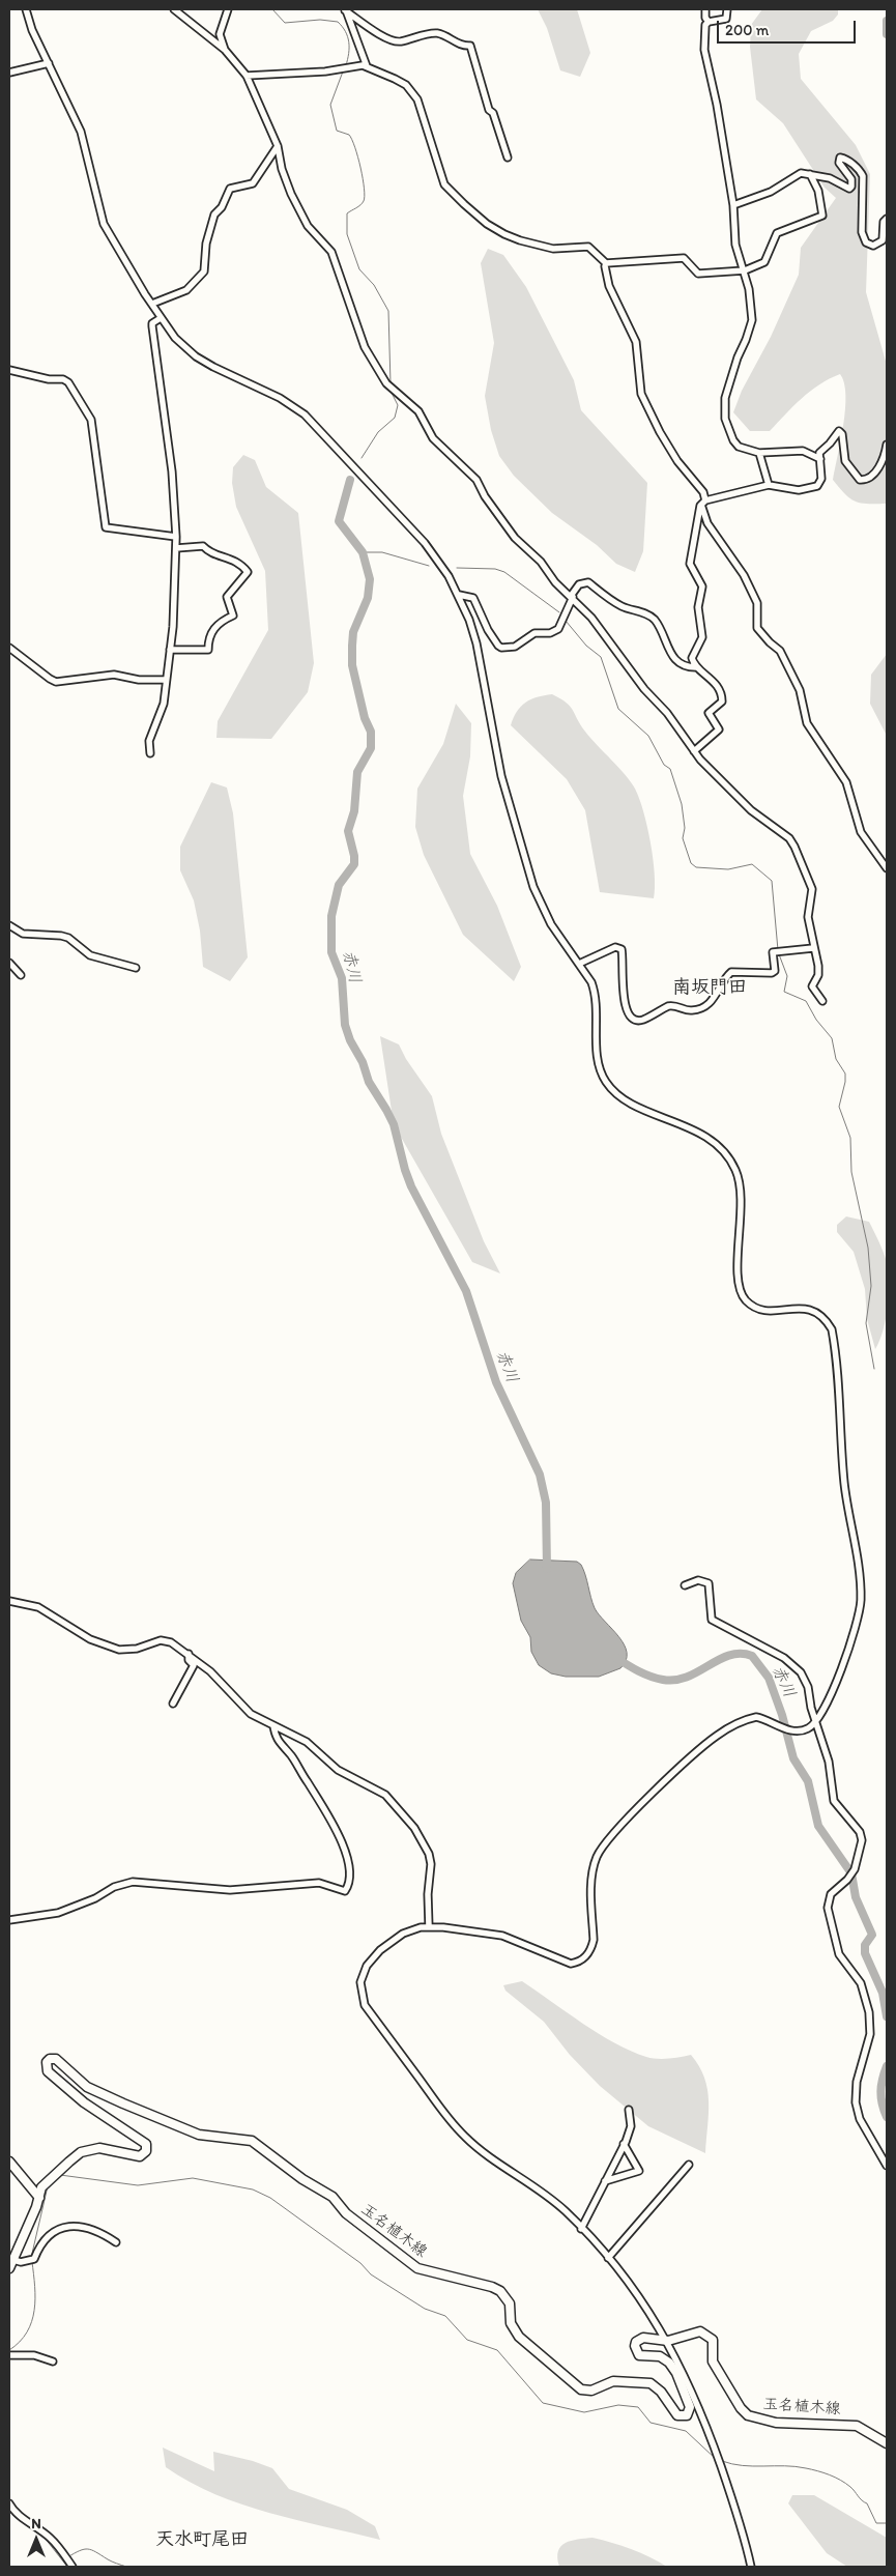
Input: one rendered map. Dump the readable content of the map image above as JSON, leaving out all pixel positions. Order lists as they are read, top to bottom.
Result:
{
  "streets": {
    "main road": ["玉名植木線"]
  },
  "districts": ["南坂門田", "天水町尾田"],
  "water": ["赤川"],
  "scale_bar": "200 m",
  "north": "top"
}
